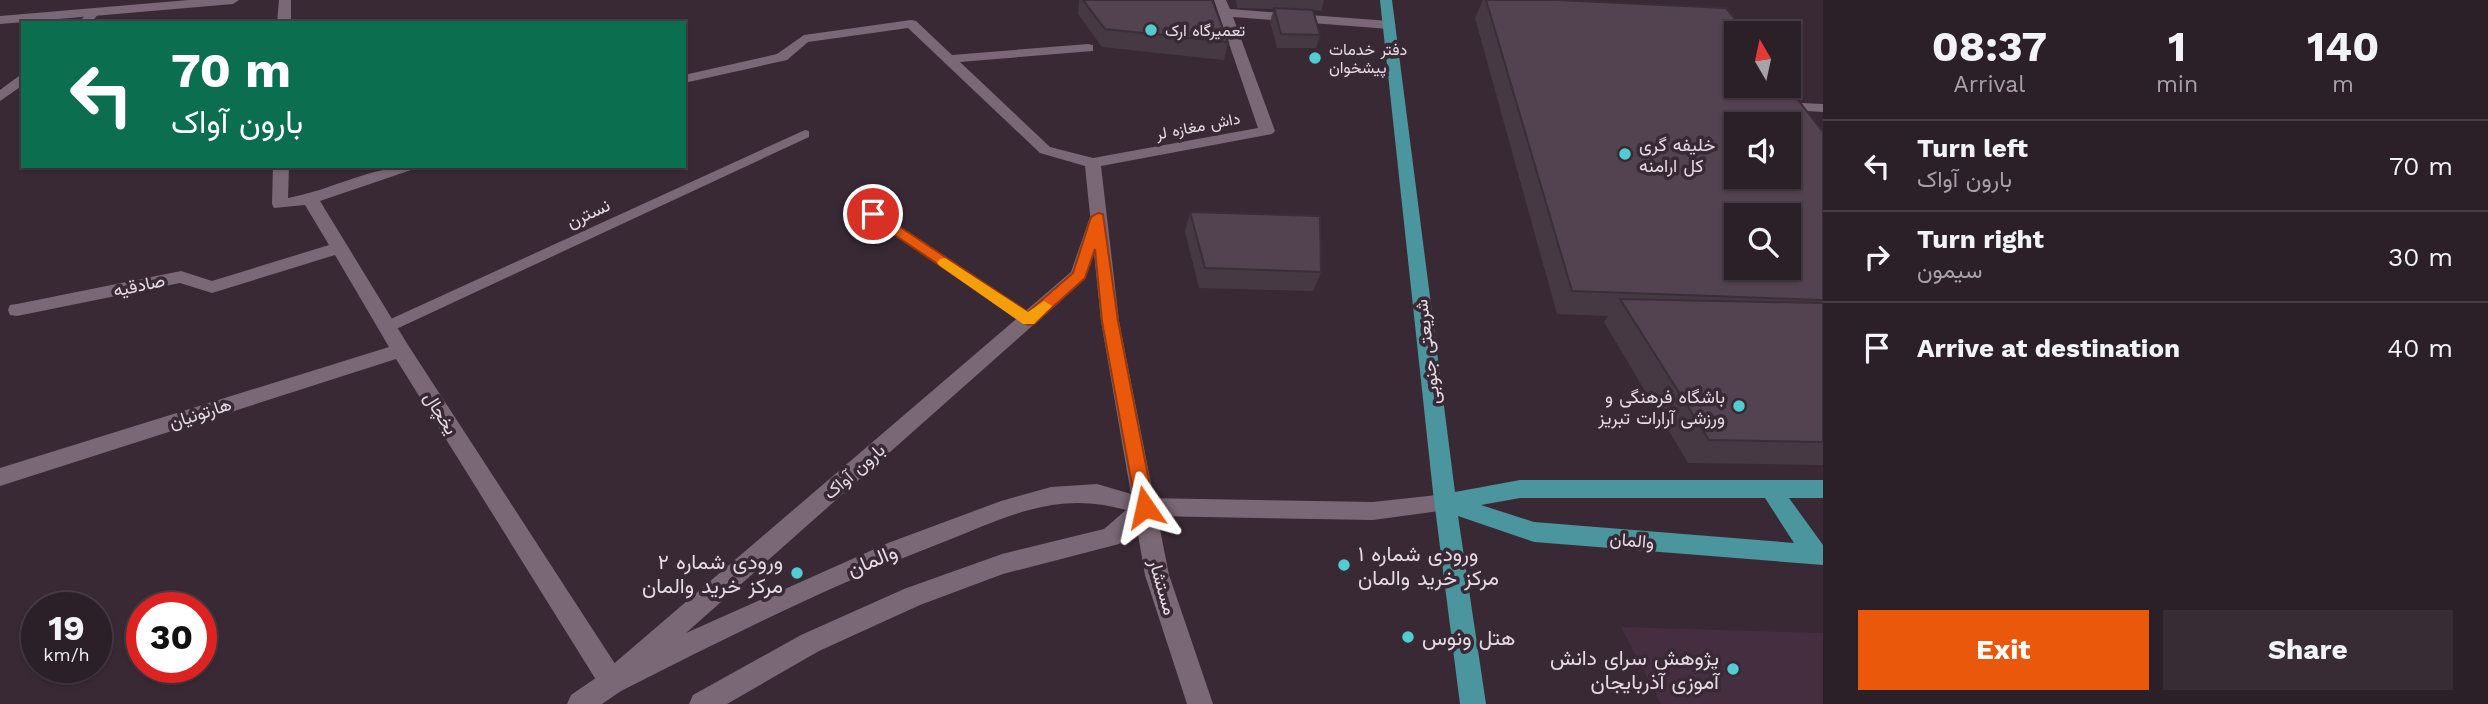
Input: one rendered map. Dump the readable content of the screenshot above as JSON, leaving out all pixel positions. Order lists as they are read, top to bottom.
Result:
{
  "streets": {
    "main road": ["شریعتی جنوبی", "والمان"],
    "street": [
      "داش مغازه لر",
      "صادقیه",
      "هارتونیان",
      "یخچال",
      "بارون آواک",
      "مستشار"
    ],
    "lane": ["نسترن"]
  },
  "crossings": [
    ["نسترن", "یخچال"],
    ["صادقیه", "یخچال"],
    ["شریعتی جنوبی", "والمان"],
    ["هارتونیان", "یخچال"],
    ["یخچال", "بارون آواک"],
    ["یخچال", "والمان"],
    ["بارون آواک", "والمان"],
    ["بارون آواک", "مستشار"],
    ["والمان", "مستشار"]
  ],
  "places": [
    "تعمیرگاه ارک",
    "دفتر خدمات پیشخوان",
    "خلیفه گری کل ارامنه",
    "باشگاه فرهنگی و ورزشی آرارات تبریز",
    "ورودی شماره ۱ مرکز خرید والمان",
    "ورودی شماره ۲ مرکز خرید والمان",
    "هتل ونوس",
    "پژوهش سرای دانش آموزی آذربایجان"
  ],
  "north": "top",
  "page": {
    "eta": [
      "08:37",
      "Arrival",
      "1",
      "min",
      "140",
      "m"
    ],
    "turn": ["70 m", "بارون آواک"],
    "list": [
      {
        "name": "Turn left",
        "note": "بارون آواک",
        "value": "70 m"
      },
      {
        "name": "Turn right",
        "note": "سیمون",
        "value": "30 m"
      },
      {
        "name": "Arrive at destination",
        "value": "40 m"
      }
    ],
    "speed": "19 km/h",
    "limit": "30",
    "buttons": ["Exit", "Share"]
  }
}
